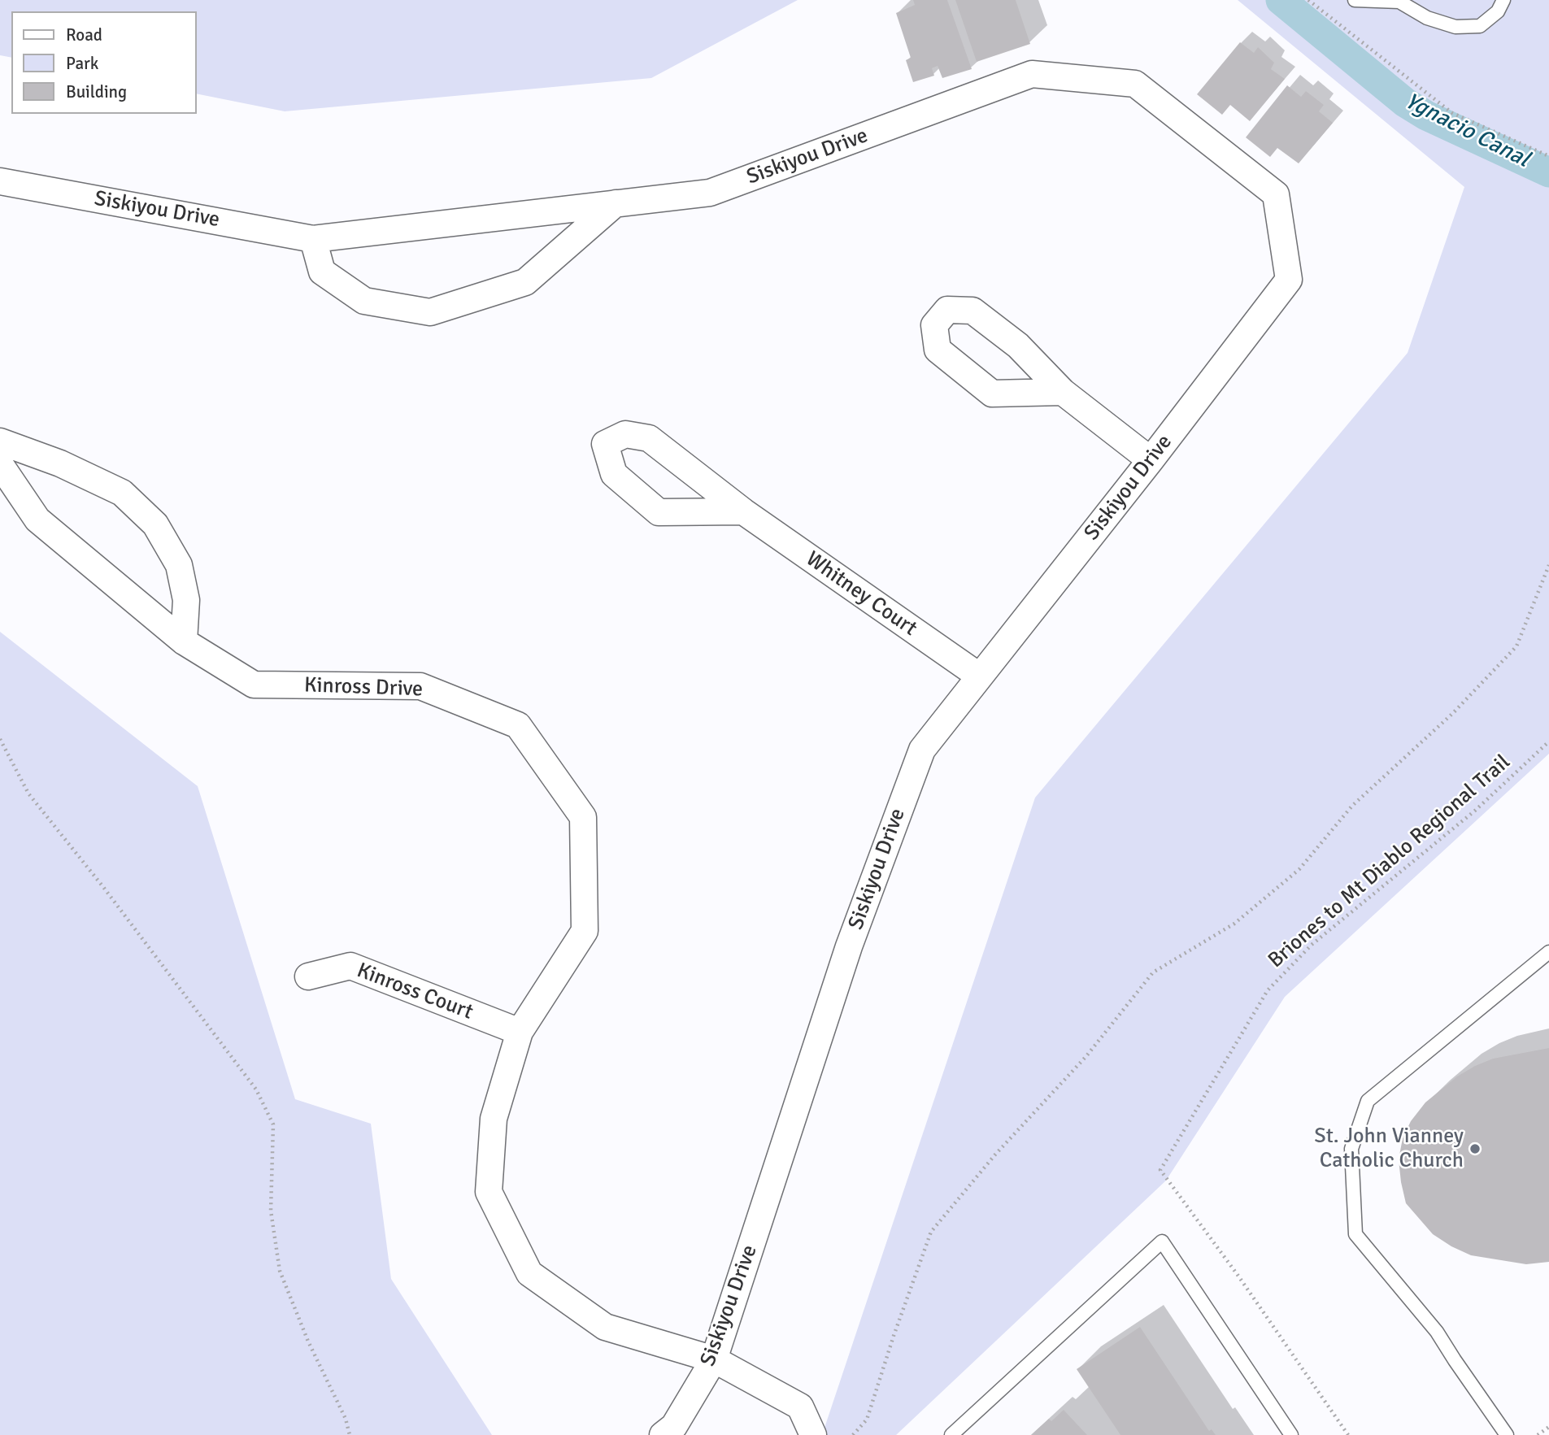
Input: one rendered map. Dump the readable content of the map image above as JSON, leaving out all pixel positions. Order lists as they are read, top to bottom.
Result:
{
  "streets": {
    "street": [
      "Siskiyou Drive",
      "Whitney Court",
      "Kinross Drive",
      "Kinross Court"
    ],
    "path": ["Briones to Mt Diablo Regional Trail"]
  },
  "crossings": [
    ["Siskiyou Drive", "Whitney Court"],
    ["Siskiyou Drive", "Kinross Drive"],
    ["Kinross Drive", "Kinross Court"]
  ],
  "water": ["Ygnacio Canal"],
  "places": ["St. John Vianney Catholic Church"],
  "legend": ["Road", "Park", "Building"]
}
